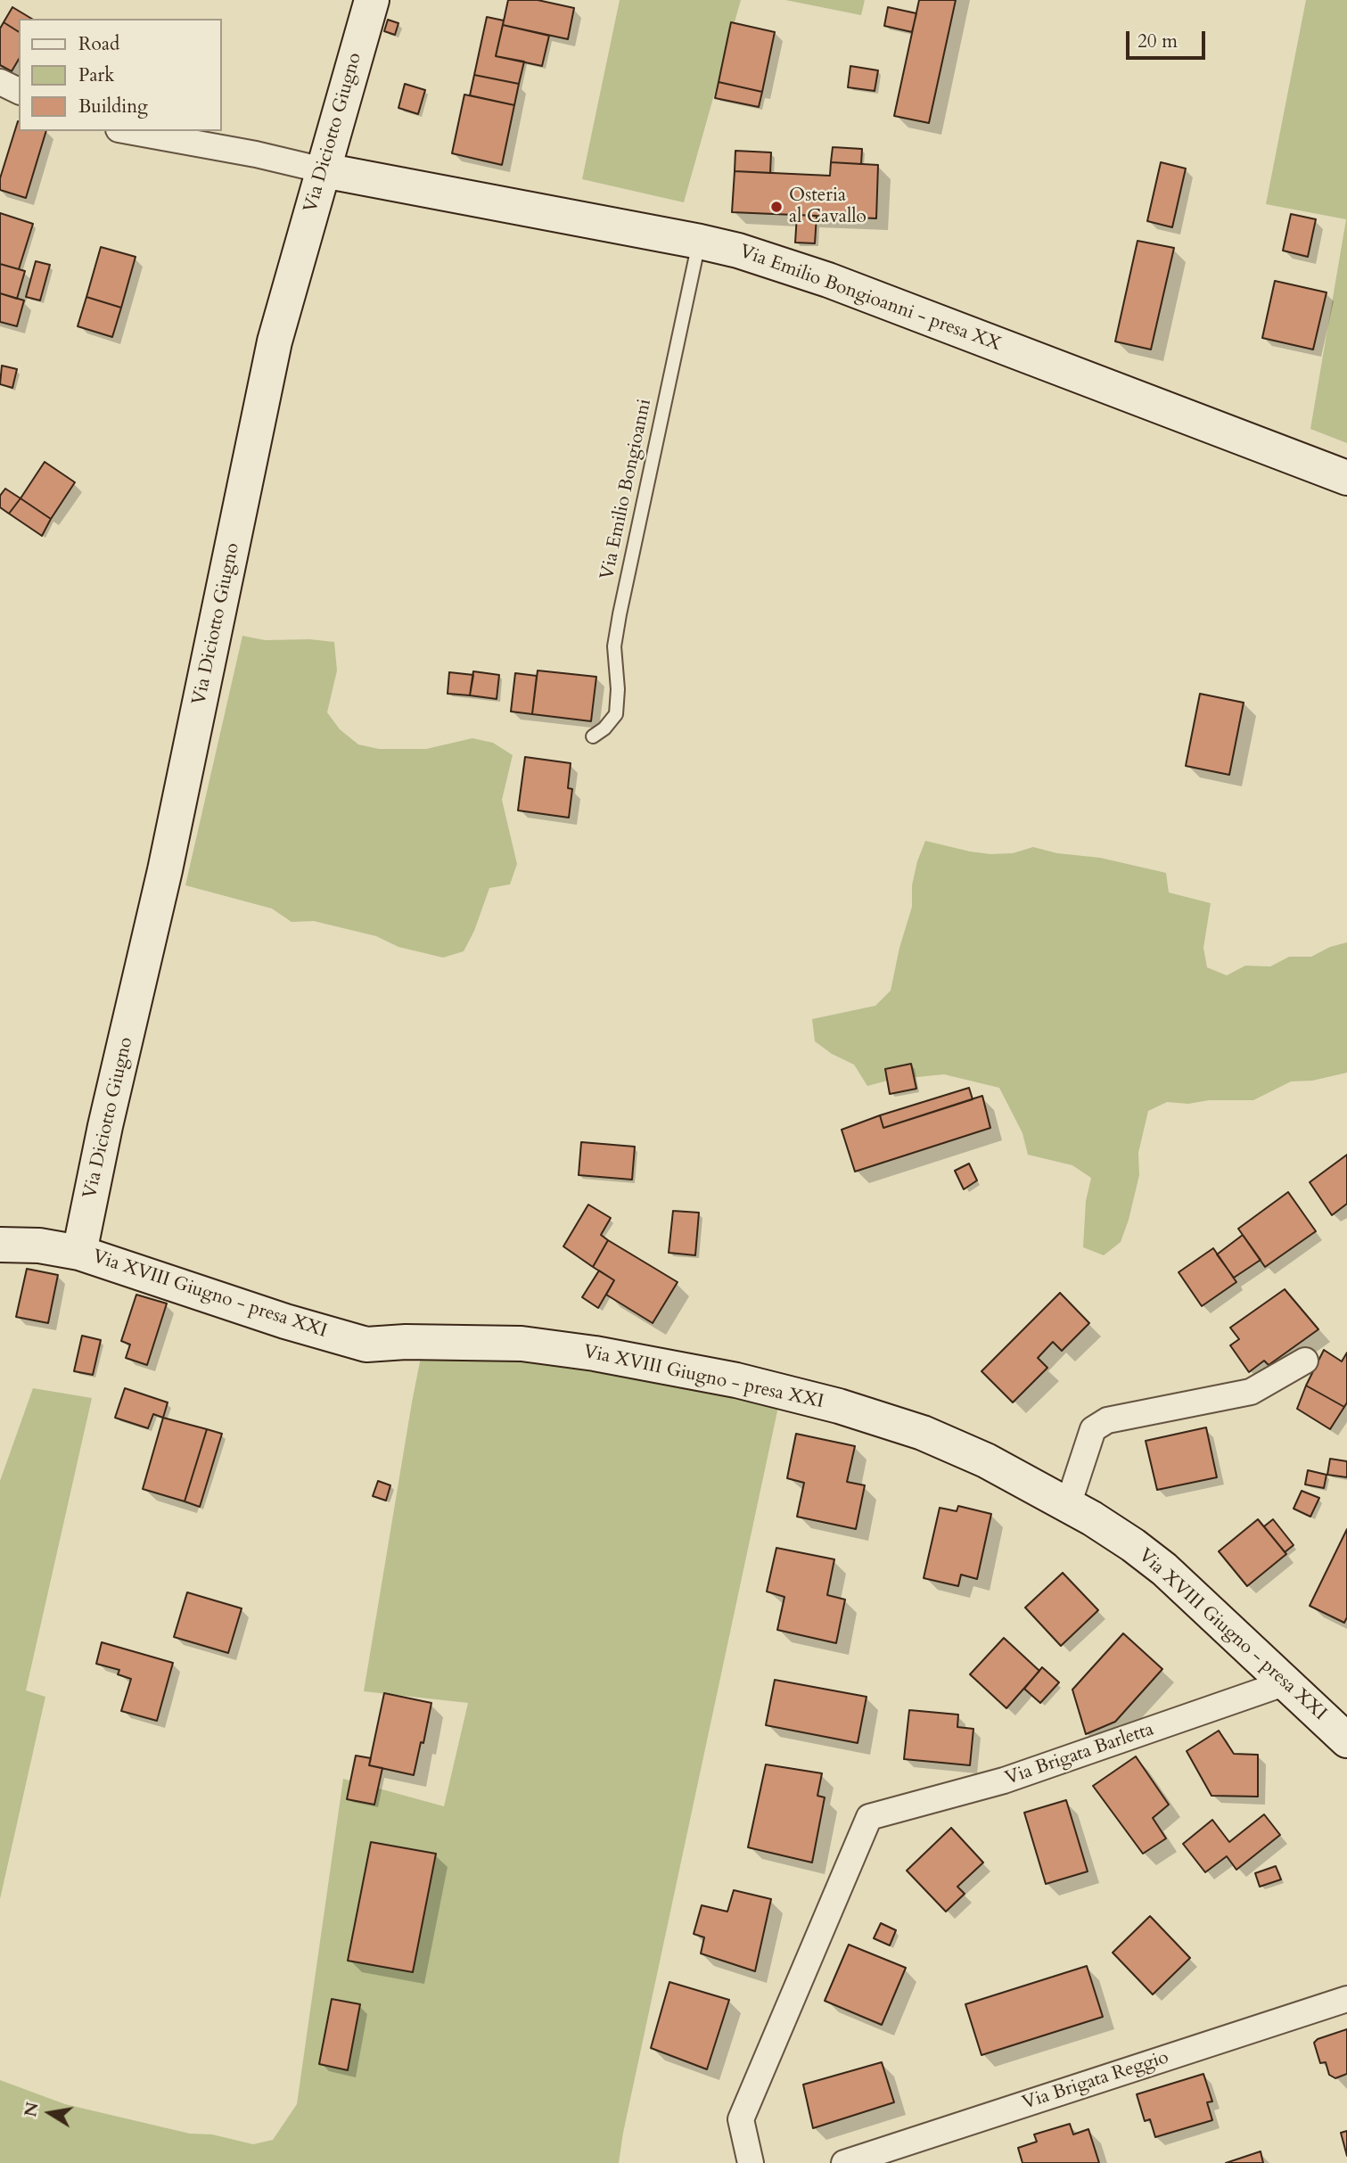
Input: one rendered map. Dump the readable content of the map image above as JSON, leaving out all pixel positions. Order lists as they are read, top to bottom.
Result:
{
  "streets": {
    "main road": ["Via Diciotto Giugno", "Via Emilio Bongioanni - presa XX", "Via XVIII Giugno - presa XXI"],
    "street": ["Via Brigata Barletta", "Via Brigata Reggio"],
    "lane": ["Via Emilio Bongioanni"]
  },
  "crossings": [
    ["Via Diciotto Giugno", "Via Emilio Bongioanni - presa XX"],
    ["Via Diciotto Giugno", "Via XVIII Giugno - presa XXI"],
    ["Via Emilio Bongioanni - presa XX", "Via Emilio Bongioanni"],
    ["Via XVIII Giugno - presa XXI", "Via Brigata Barletta"]
  ],
  "places": ["Osteria al Cavallo"],
  "legend": ["Road", "Park", "Building"],
  "scale_bar": "20 m",
  "north": "left"
}
